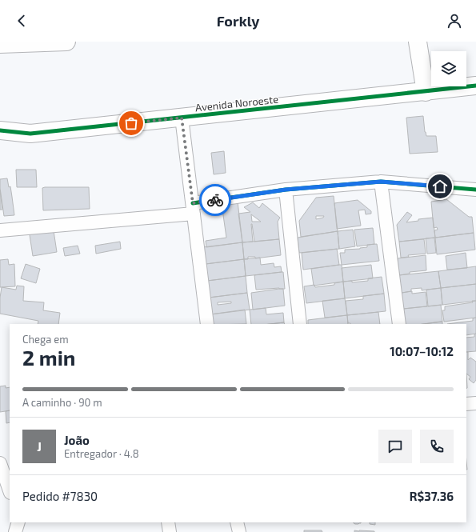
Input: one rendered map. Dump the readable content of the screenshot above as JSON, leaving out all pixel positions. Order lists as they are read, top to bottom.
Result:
{
  "streets": {
    "street": ["Avenida Noroeste"]
  },
  "page": {
    "header": "Forkly",
    "heading": ["2 min", "Chega em", "10:07–10:12"],
    "panel": [
      "João",
      "Entregador · 4.8",
      "Pedido #7830",
      "R$37.36"
    ],
    "bar": "A caminho · 90 m",
    "round": "J"
  }
}
